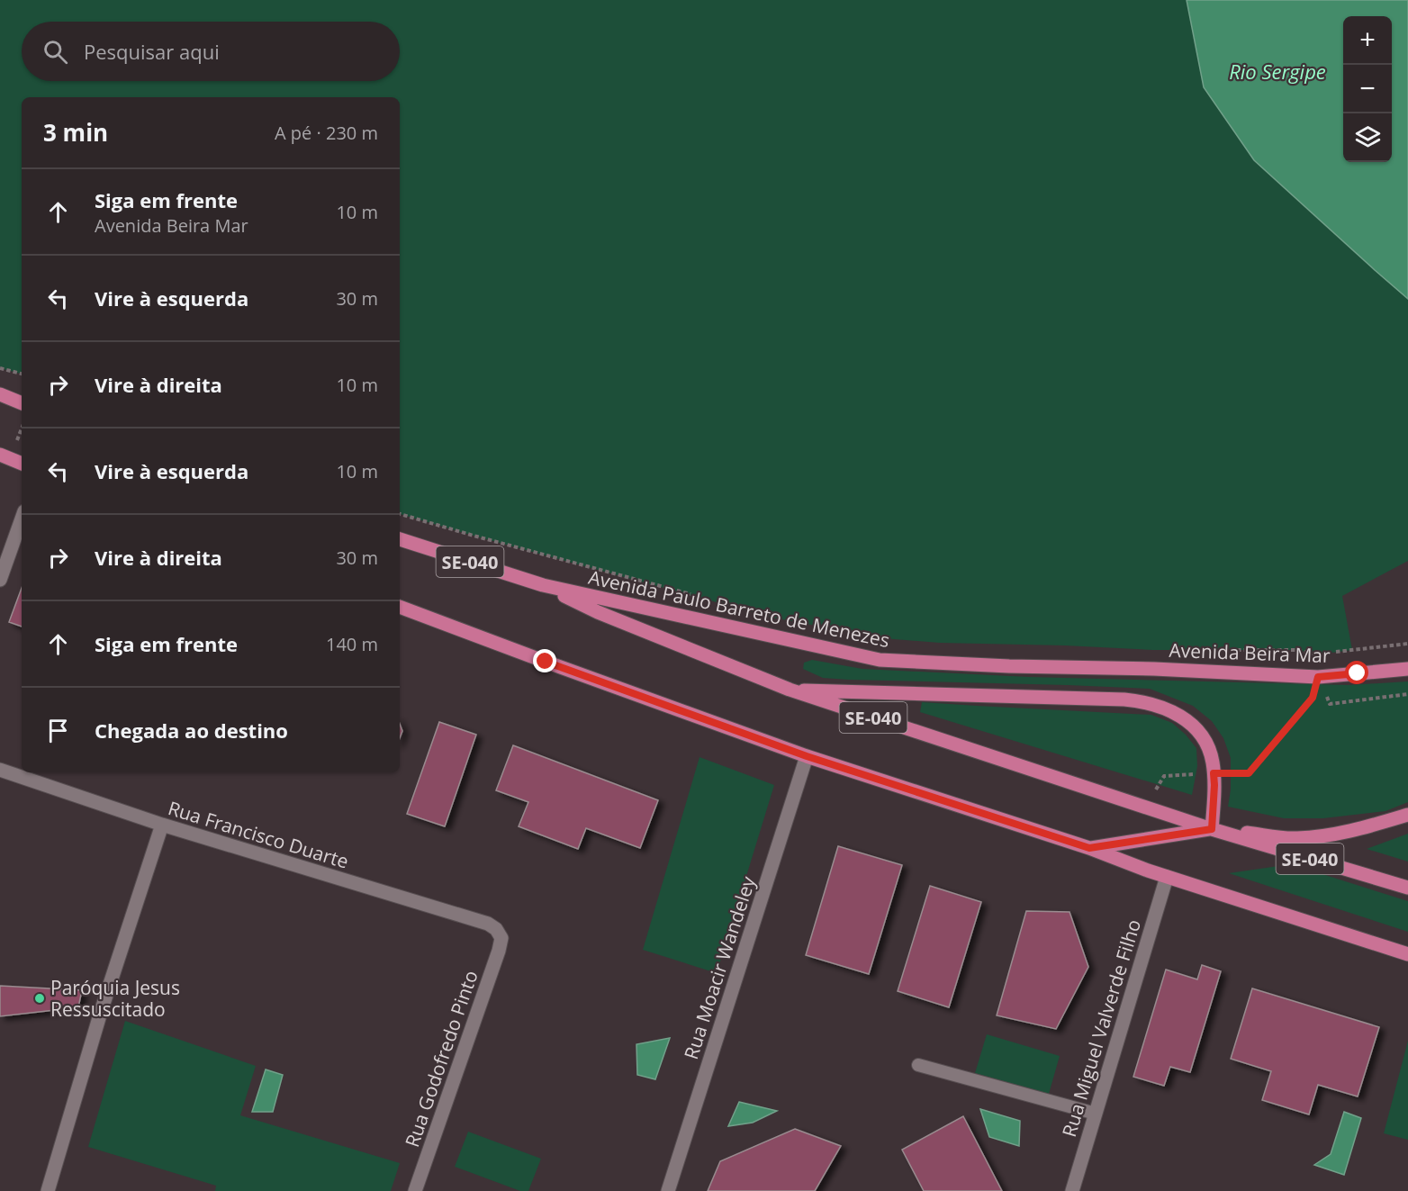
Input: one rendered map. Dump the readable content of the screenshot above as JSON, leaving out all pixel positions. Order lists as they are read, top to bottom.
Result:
{
  "streets": {
    "main road": ["SE-040", "Avenida Paulo Barreto de Menezes", "Avenida Beira Mar"],
    "street": [
      "Rua Francisco Duarte",
      "Rua Moacir Wandeley",
      "Rua Miguel Valverde Filho",
      "Rua Godofredo Pinto"
    ]
  },
  "crossings": [
    ["Avenida Paulo Barreto de Menezes", "Avenida Beira Mar"],
    ["Rua Francisco Duarte", "Rua Godofredo Pinto"]
  ],
  "water": ["Rio Sergipe"],
  "places": ["Paróquia Jesus Ressuscitado"],
  "page": {
    "map_buttons": ["+", "−"],
    "search": "Pesquisar aqui",
    "heading": ["3 min", "A pé · 230 m"],
    "list": [
      ["Siga em frente", "Avenida Beira Mar", "10 m"],
      ["Vire à esquerda", "30 m"],
      ["Vire à direita", "10 m"],
      ["Vire à esquerda", "10 m"],
      ["Vire à direita", "30 m"],
      ["Siga em frente", "140 m"],
      "Chegada ao destino"
    ]
  }
}
